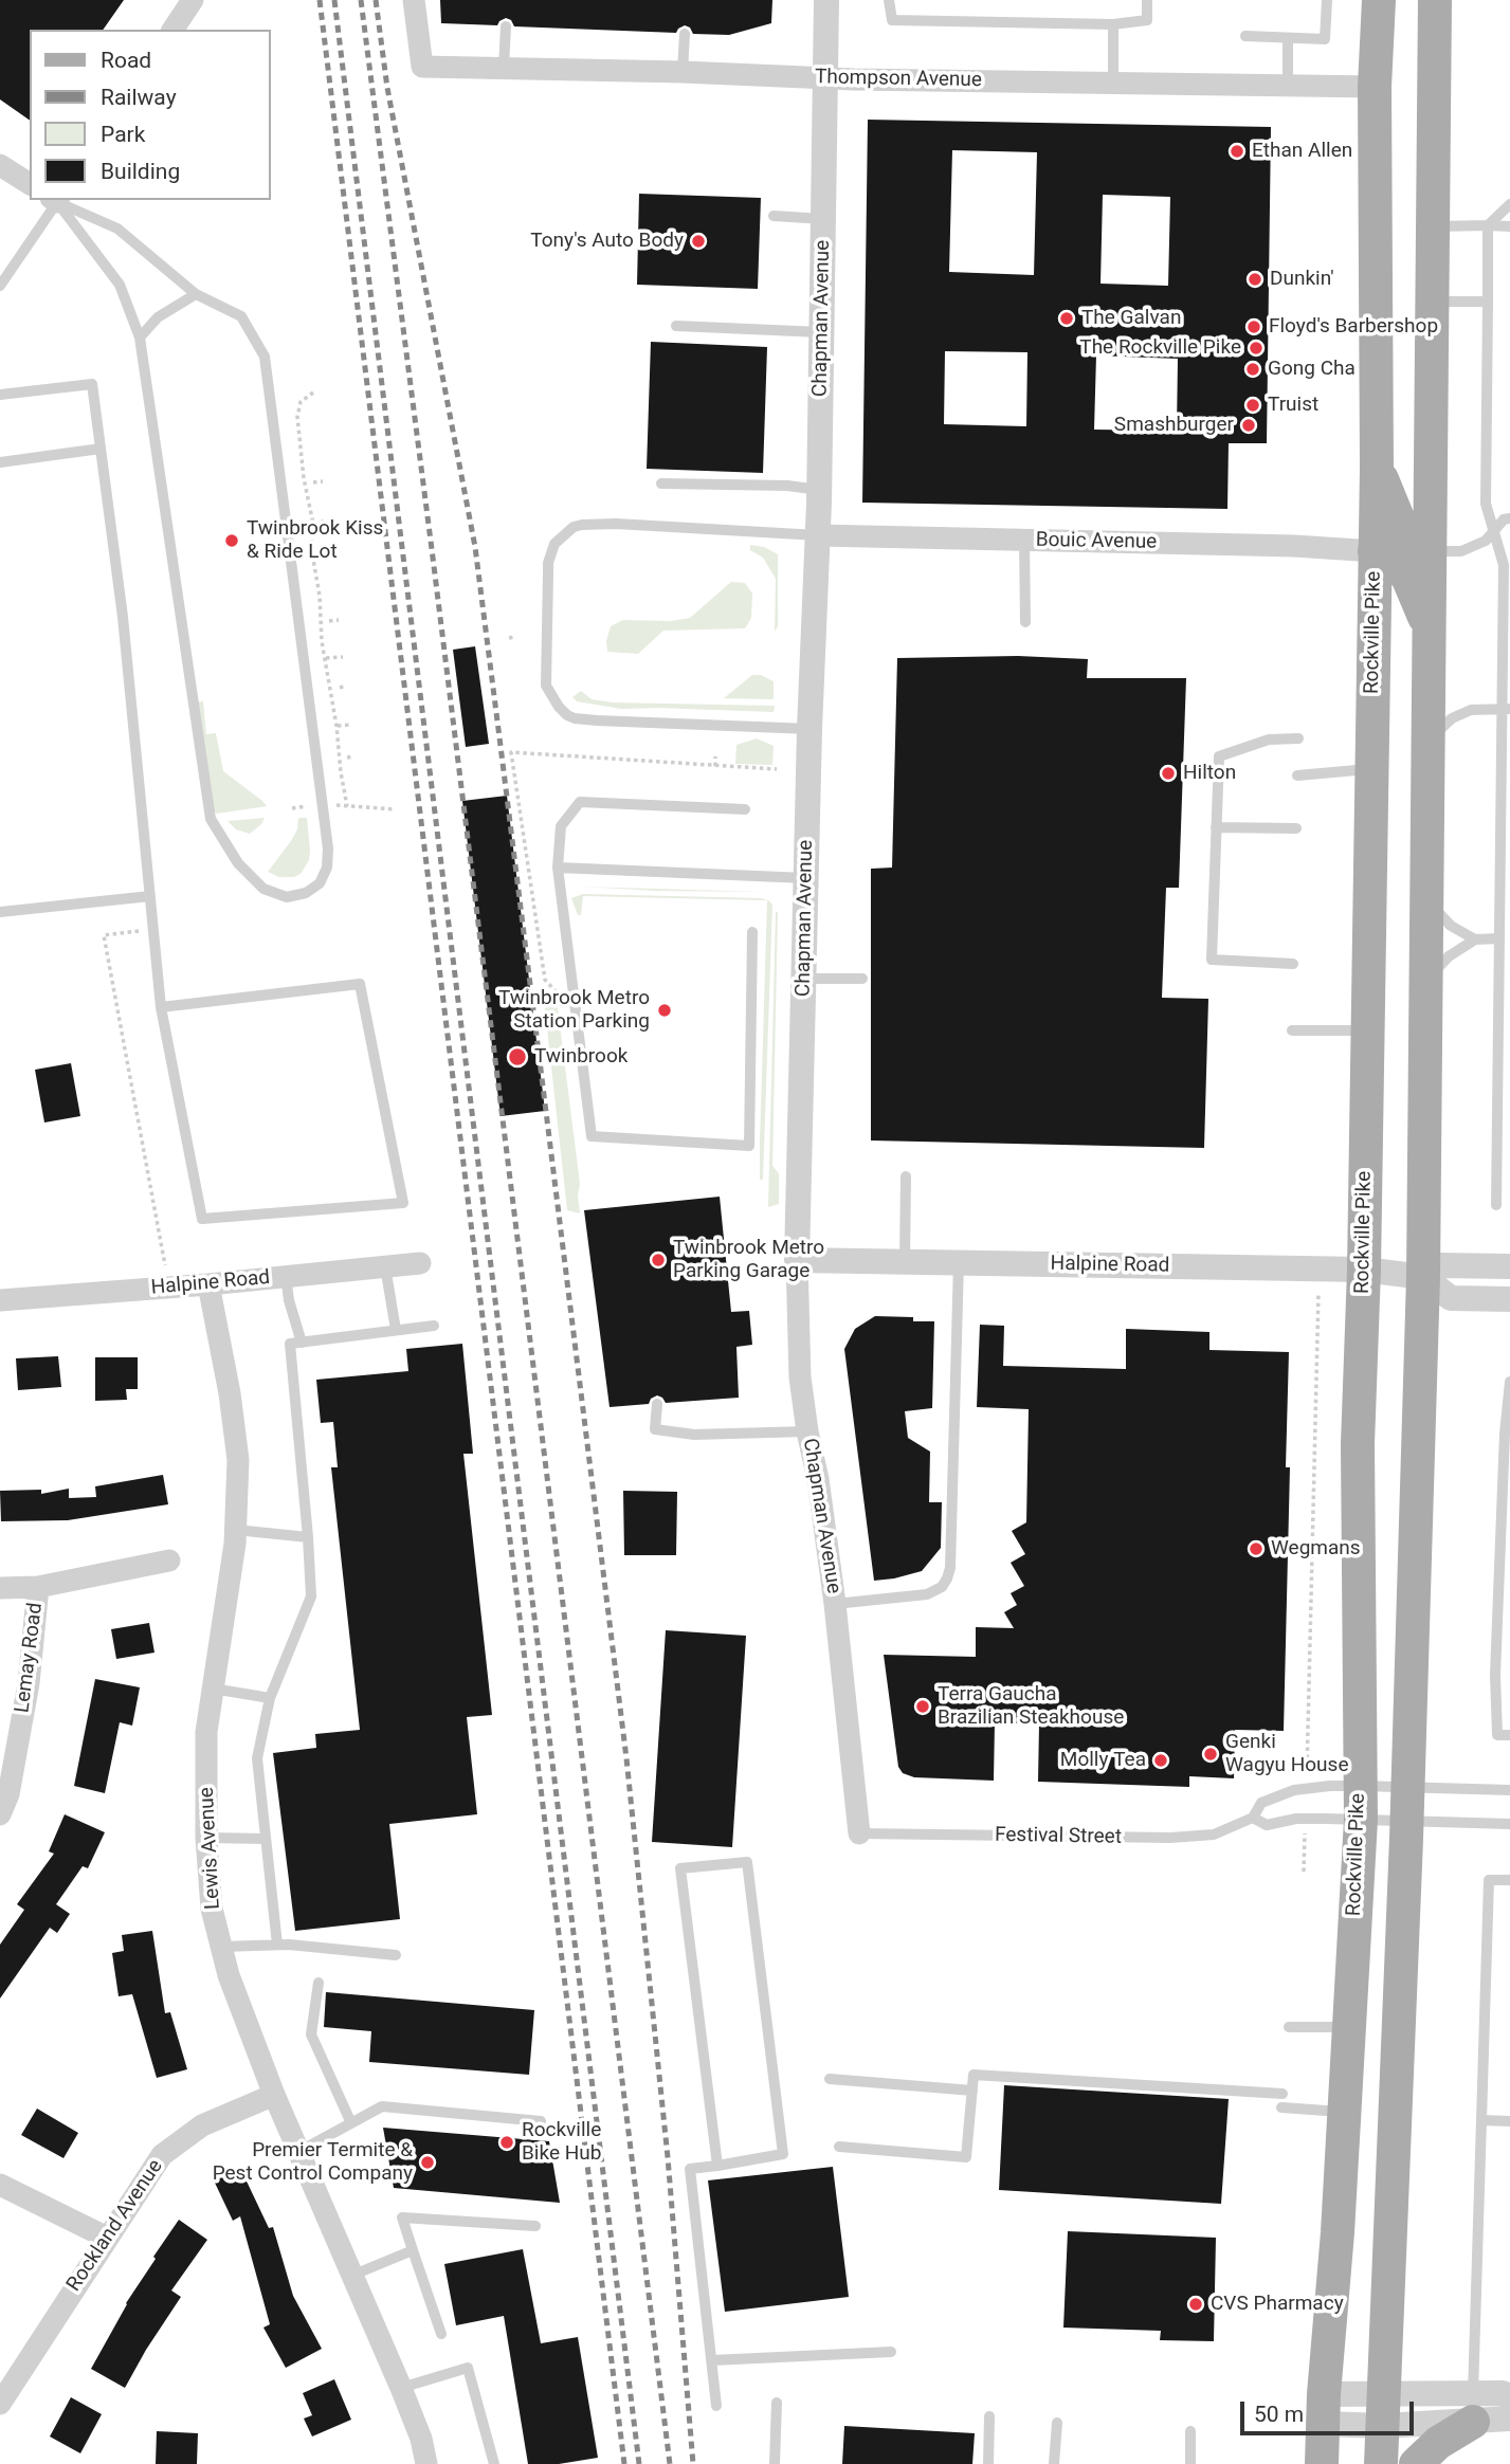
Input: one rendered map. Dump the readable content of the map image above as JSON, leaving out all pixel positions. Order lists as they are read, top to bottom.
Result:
{
  "streets": {
    "main road": ["Rockville Pike"],
    "street": [
      "Thompson Avenue",
      "Chapman Avenue",
      "Bouic Avenue",
      "Halpine Road",
      "Lemay Road",
      "Lewis Avenue",
      "Rockland Avenue"
    ],
    "lane": ["Festival Street"]
  },
  "crossings": [
    ["Thompson Avenue", "Chapman Avenue"],
    ["Thompson Avenue", "Rockville Pike"],
    ["Chapman Avenue", "Bouic Avenue"],
    ["Chapman Avenue", "Halpine Road"],
    ["Chapman Avenue", "Festival Street"],
    ["Bouic Avenue", "Rockville Pike"],
    ["Rockville Pike", "Halpine Road"],
    ["Rockville Pike", "Festival Street"],
    ["Halpine Road", "Lewis Avenue"],
    ["Lewis Avenue", "Rockland Avenue"]
  ],
  "places": [
    "Ethan Allen",
    "Tony's Auto Body",
    "Dunkin'",
    "The Galvan",
    "Floyd's Barbershop",
    "The Rockville Pike",
    "Gong Cha",
    "Truist",
    "Smashburger",
    "Twinbrook Kiss & Ride Lot",
    "Hilton",
    "Twinbrook Metro Station Parking",
    "Twinbrook",
    "Twinbrook Metro Parking Garage",
    "Wegmans",
    "Terra Gaucha Brazilian Steakhouse",
    "Genki Wagyu House",
    "Molly Tea",
    "Rockville Bike Hub",
    "Premier Termite & Pest Control Company",
    "CVS Pharmacy"
  ],
  "legend": [
    "Road",
    "Railway",
    "Park",
    "Building"
  ],
  "scale_bar": "50 m"
}
